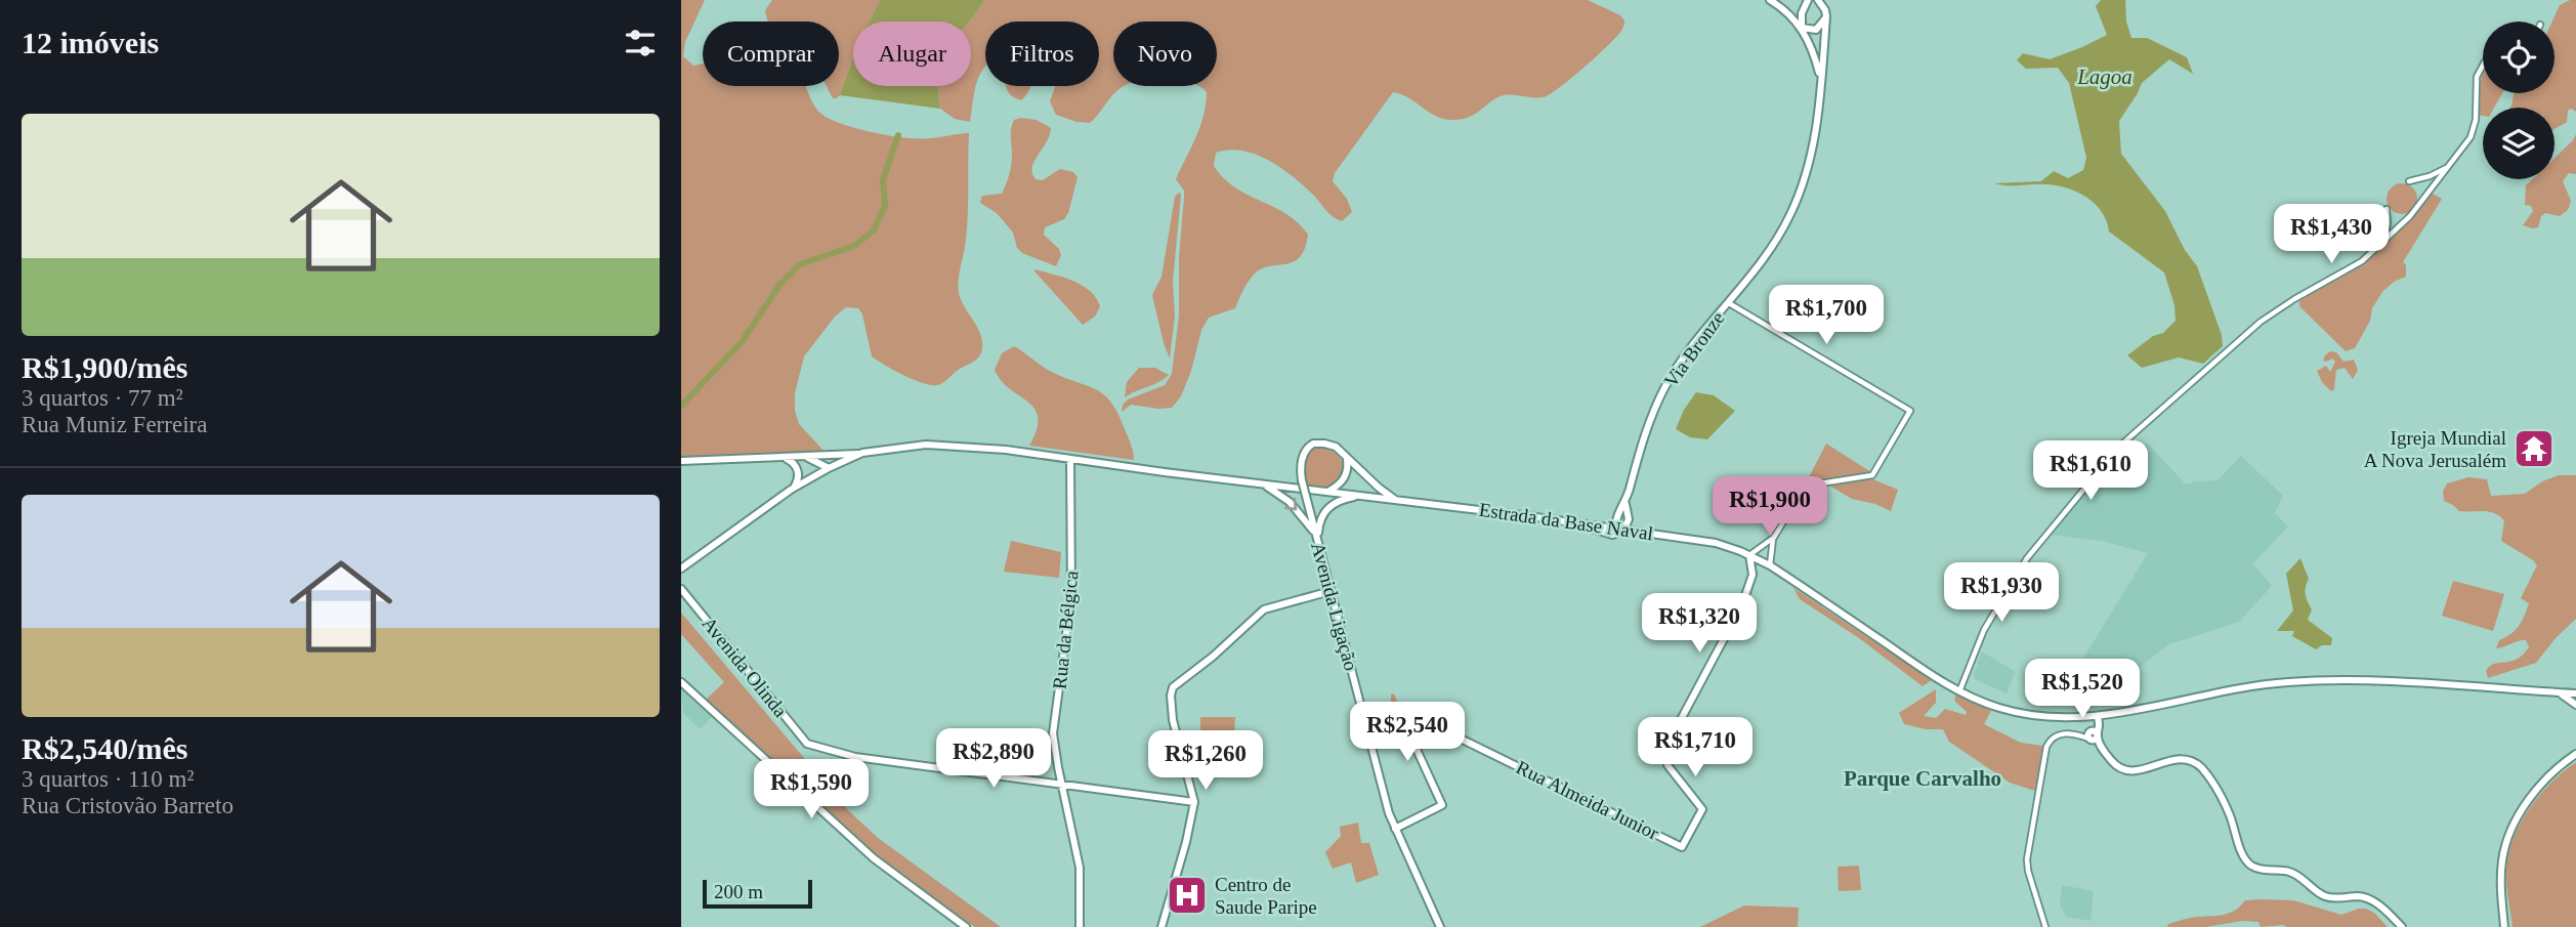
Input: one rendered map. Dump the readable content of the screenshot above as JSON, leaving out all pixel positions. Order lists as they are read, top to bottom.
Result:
{
  "streets": {
    "main road": [
      "Via Bronze",
      "Estrada da Base Naval",
      "Avenida Ligação",
      "Rua da Bélgica",
      "Avenida Olinda",
      "Rua Almeida Junior"
    ]
  },
  "crossings": [
    ["Estrada da Base Naval", "Avenida Ligação"],
    ["Avenida Ligação", "Rua Almeida Junior"],
    ["Rua da Bélgica", "Avenida Olinda"]
  ],
  "districts": ["Parque Carvalho"],
  "water": ["Lagoa"],
  "places": {
    "temple": ["Igreja Mundial A Nova Jerusalém"],
    "hospital": ["Centro de Saude Paripe"]
  },
  "scale_bar": "200 m",
  "page": {
    "heading": "12 imóveis",
    "chip": [
      "Comprar",
      "Alugar",
      "Filtros",
      "Novo"
    ],
    "list": [
      {
        "name": "R$1,900/mês",
        "note": "3 quartos · 77 m² · Rua Muniz Ferreira"
      },
      {
        "name": "R$2,540/mês",
        "note": "3 quartos · 110 m² · Rua Cristovão Barreto"
      }
    ],
    "price": [
      "R$1,430",
      "R$1,700",
      "R$1,610",
      "R$1,900",
      "R$1,930",
      "R$1,320",
      "R$1,520",
      "R$2,540",
      "R$1,710",
      "R$2,890",
      "R$1,260",
      "R$1,590"
    ],
    "scale": "200 m"
  }
}
